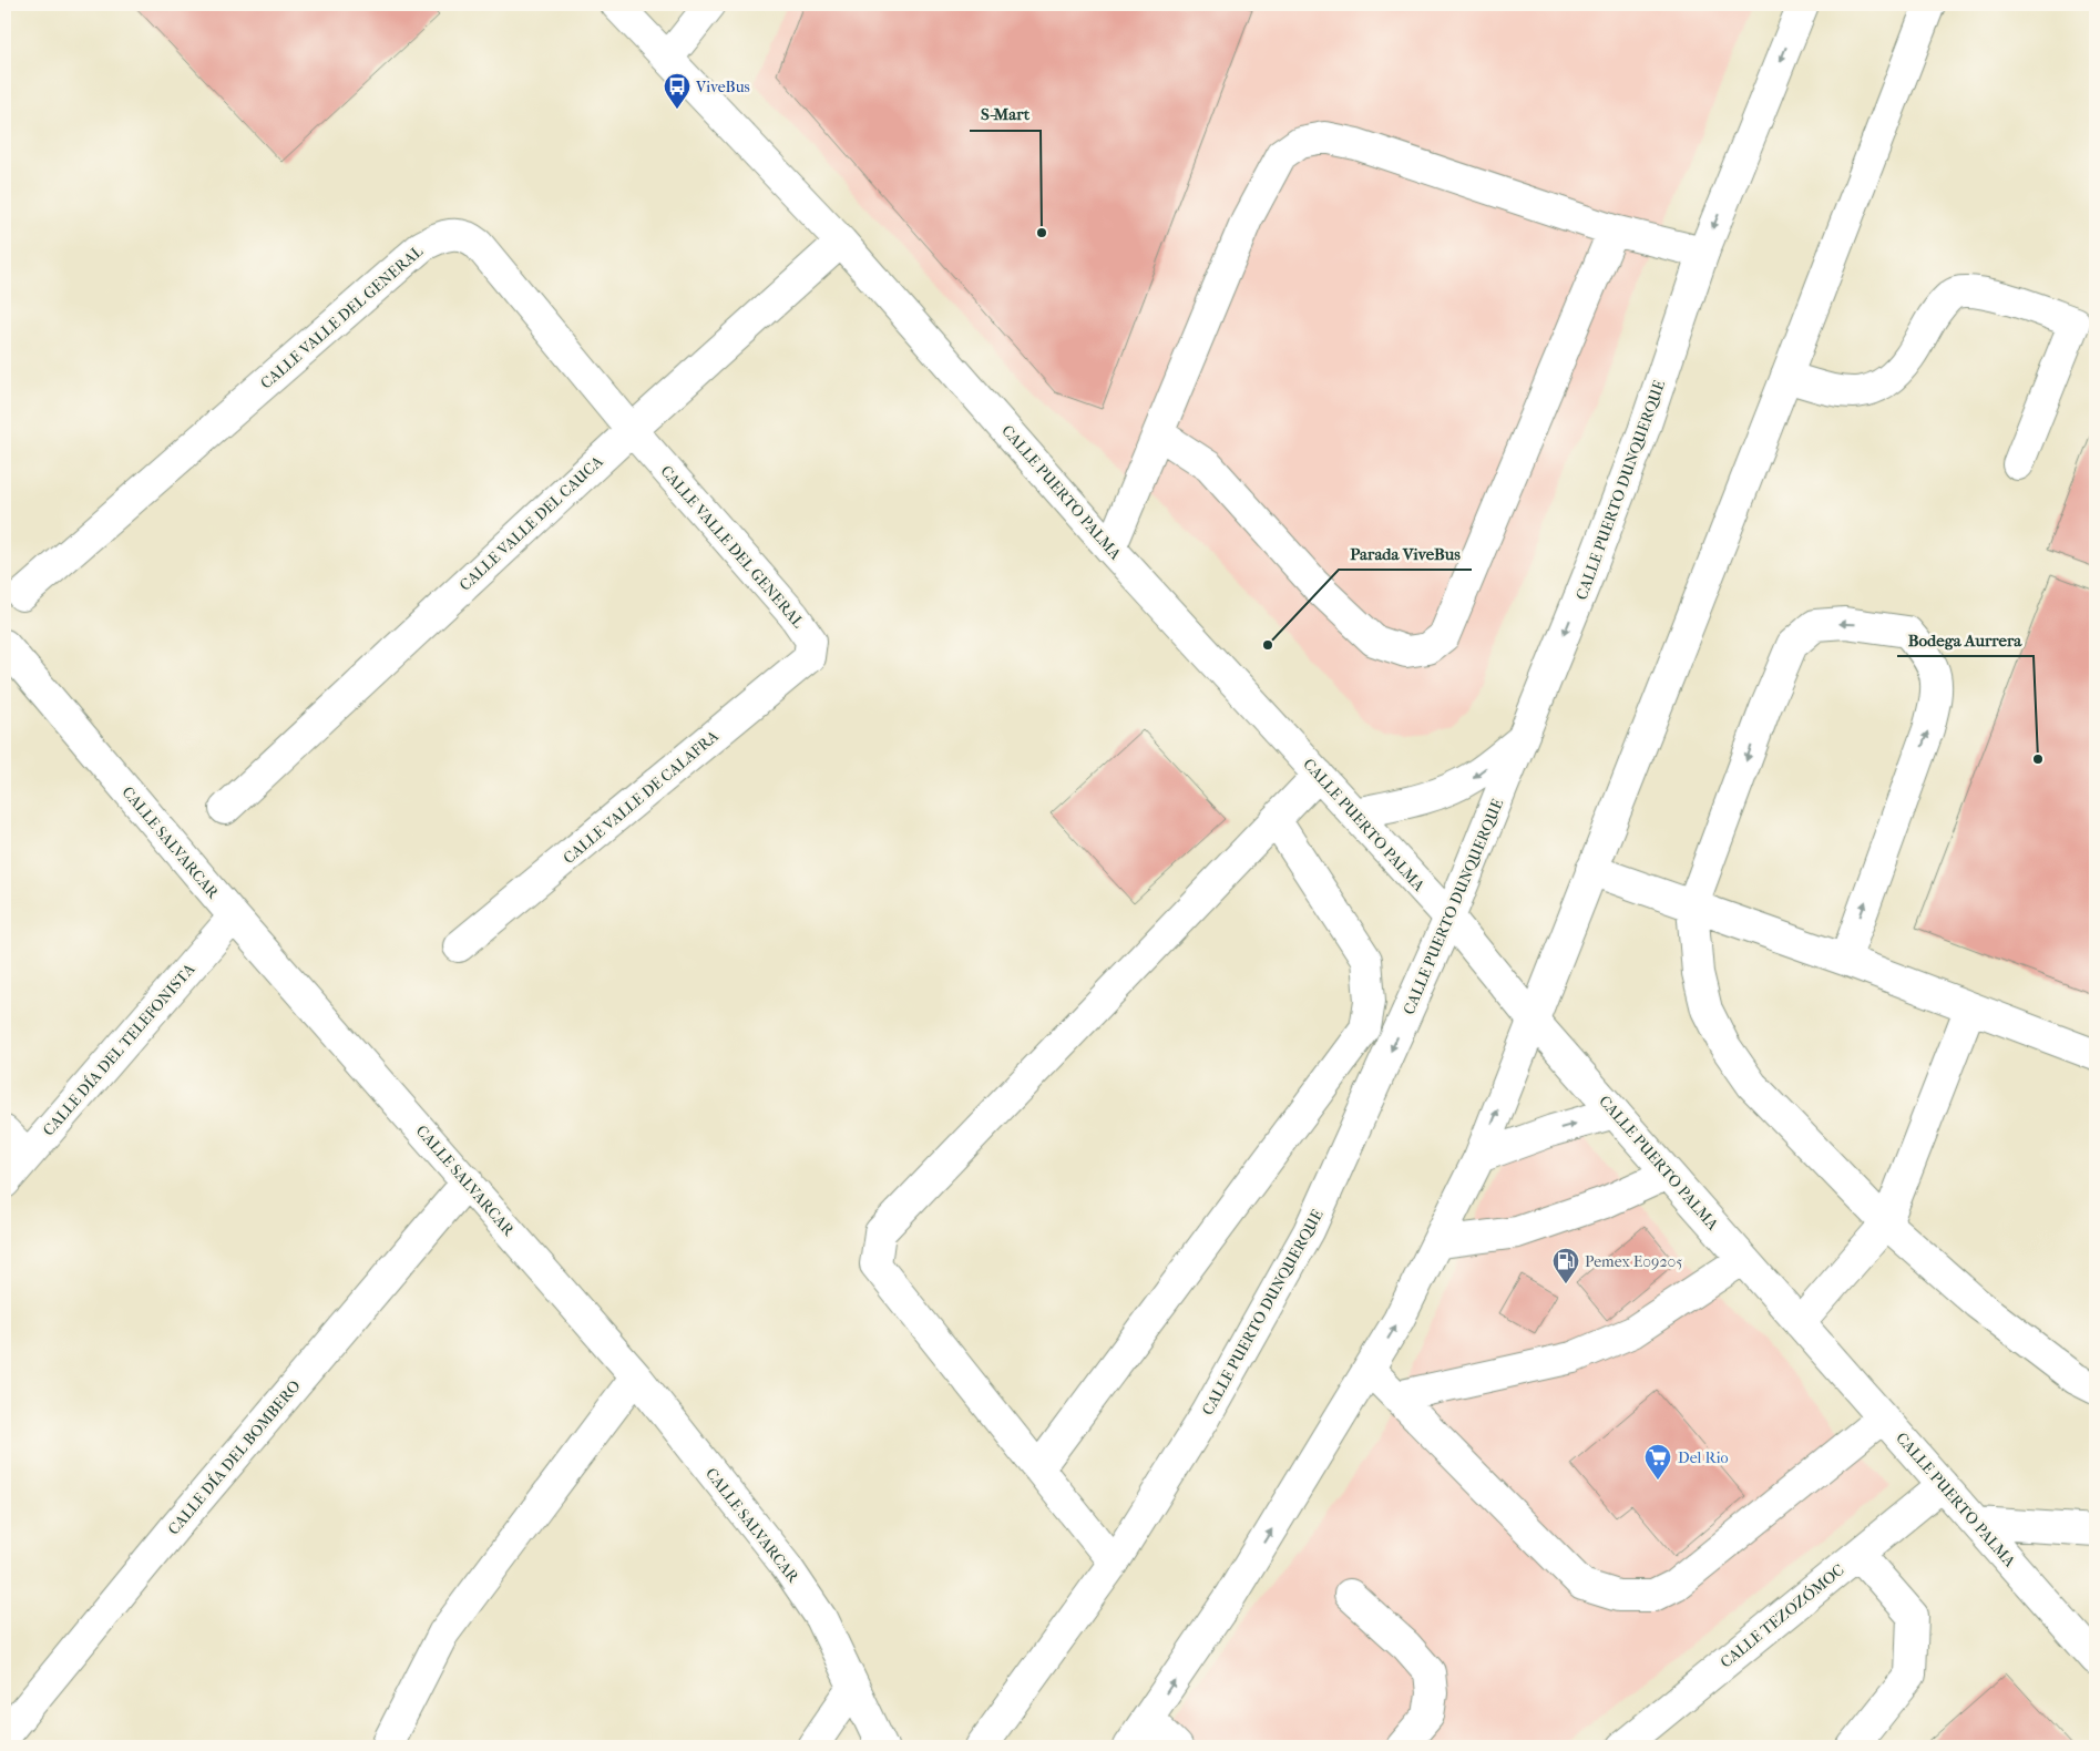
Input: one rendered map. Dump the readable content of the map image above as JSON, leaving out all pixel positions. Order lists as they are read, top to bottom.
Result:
{
  "streets": {
    "street": [
      "CALLE VALLE DEL GENERAL",
      "CALLE PUERTO DUNQUERQUE",
      "CALLE PUERTO PALMA",
      "CALLE VALLE DEL CAUCA",
      "CALLE VALLE DE CALAFRA",
      "CALLE SALVARCAR",
      "CALLE DÍA DEL TELEFONISTA",
      "CALLE DÍA DEL BOMBERO",
      "CALLE TEZOZÓMOC"
    ]
  },
  "crossings": [
    ["CALLE VALLE DEL GENERAL", "CALLE VALLE DEL CAUCA"],
    ["CALLE VALLE DEL GENERAL", "CALLE VALLE DE CALAFRA"],
    ["CALLE PUERTO DUNQUERQUE", "CALLE PUERTO PALMA"],
    ["CALLE PUERTO PALMA", "CALLE VALLE DEL CAUCA"],
    ["CALLE PUERTO PALMA", "CALLE TEZOZÓMOC"],
    ["CALLE SALVARCAR", "CALLE DÍA DEL TELEFONISTA"],
    ["CALLE SALVARCAR", "CALLE DÍA DEL BOMBERO"]
  ],
  "places": {
    "bus stop": ["ViveBus"],
    "other": ["S-Mart", "Parada ViveBus", "Bodega Aurrera"],
    "fuel station": ["Pemex E09205"],
    "supermarket": ["Del Rio"]
  }
}
